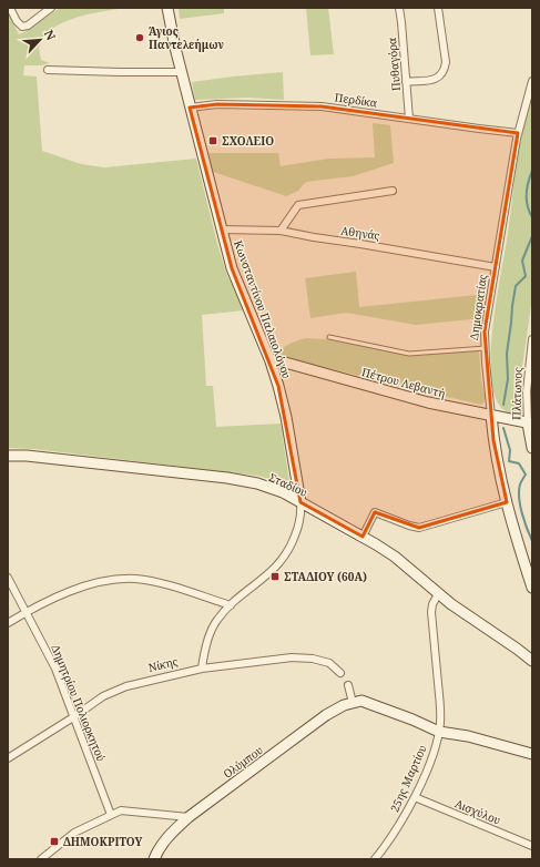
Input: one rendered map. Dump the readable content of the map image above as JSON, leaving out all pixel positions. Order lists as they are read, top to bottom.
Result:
{
  "streets": {
    "street": [
      "Πυθαγόρα",
      "Περδίκα",
      "Αθηνάς",
      "Δημοκρατίας",
      "Κωνσταντίνου Παλαιολόγου",
      "Πέτρου Λεβαντή",
      "Πλάτωνος",
      "Σταδίου",
      "Νίκης",
      "Δημητρίου Πολιορκητού",
      "Ολύμπου",
      "25ης Μαρτίου",
      "Αισχύλου"
    ]
  },
  "crossings": [
    ["Πυθαγόρα", "Περδίκα"],
    ["Περδίκα", "Δημοκρατίας"],
    ["Περδίκα", "Κωνσταντίνου Παλαιολόγου"],
    ["Αθηνάς", "Δημοκρατίας"],
    ["Αθηνάς", "Κωνσταντίνου Παλαιολόγου"],
    ["Δημοκρατίας", "Πέτρου Λεβαντή"],
    ["Κωνσταντίνου Παλαιολόγου", "Πέτρου Λεβαντή"],
    ["Κωνσταντίνου Παλαιολόγου", "Σταδίου"],
    ["Κωνσταντίνου Παλαιολόγου", "Νίκης"],
    ["Πέτρου Λεβαντή", "Πλάτωνος"],
    ["Σταδίου", "25ης Μαρτίου"],
    ["Νίκης", "Δημητρίου Πολιορκητού"],
    ["25ης Μαρτίου", "Αισχύλου"]
  ],
  "places": {
    "other": ["Άγιος Παντελεήμων"],
    "transit": ["ΣΧΟΛΕΙΟ", "ΣΤΑΔΙΟΥ (60A)", "ΔΗΜΟΚΡΙΤΟΥ"]
  },
  "north": "top right"
}
